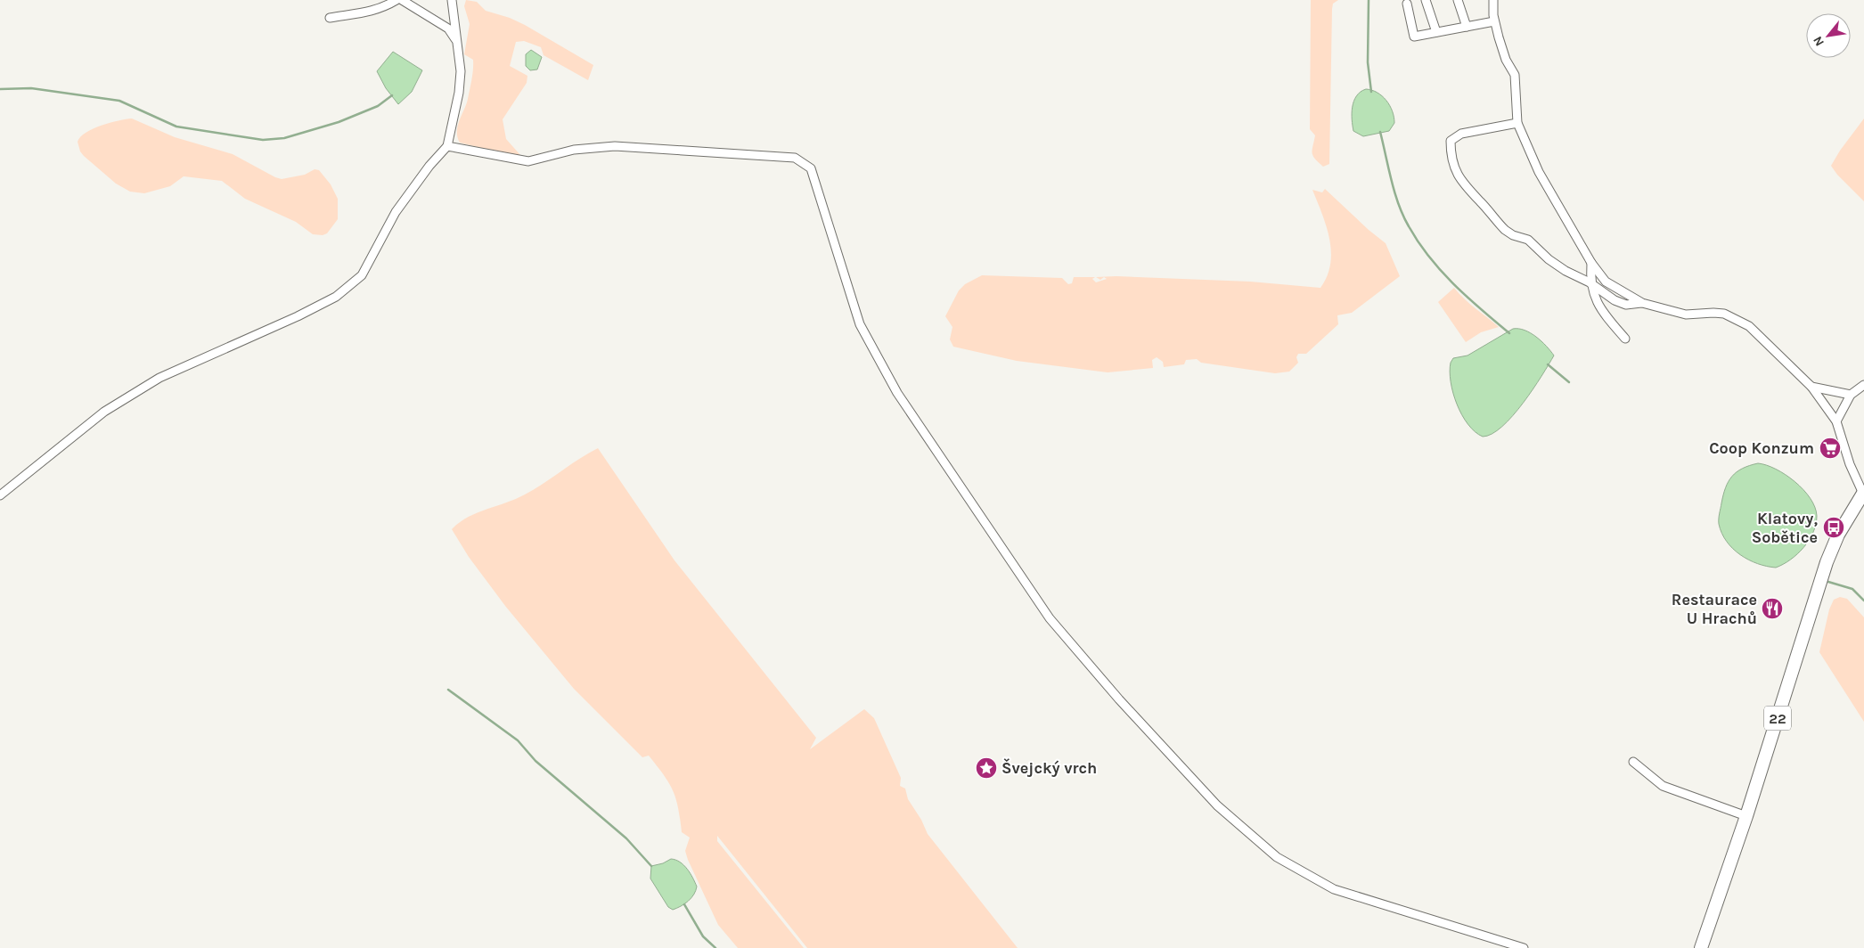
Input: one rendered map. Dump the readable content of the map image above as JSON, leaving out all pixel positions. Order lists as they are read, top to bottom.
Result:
{
  "streets": {
    "main road": ["22"]
  },
  "places": {
    "supermarket": ["Coop Konzum"],
    "bus stop": ["Klatovy, Sobětice"],
    "restaurant": ["Restaurace U Hrachů"],
    "place": ["Švejcký vrch"]
  },
  "north": "bottom left"
}
